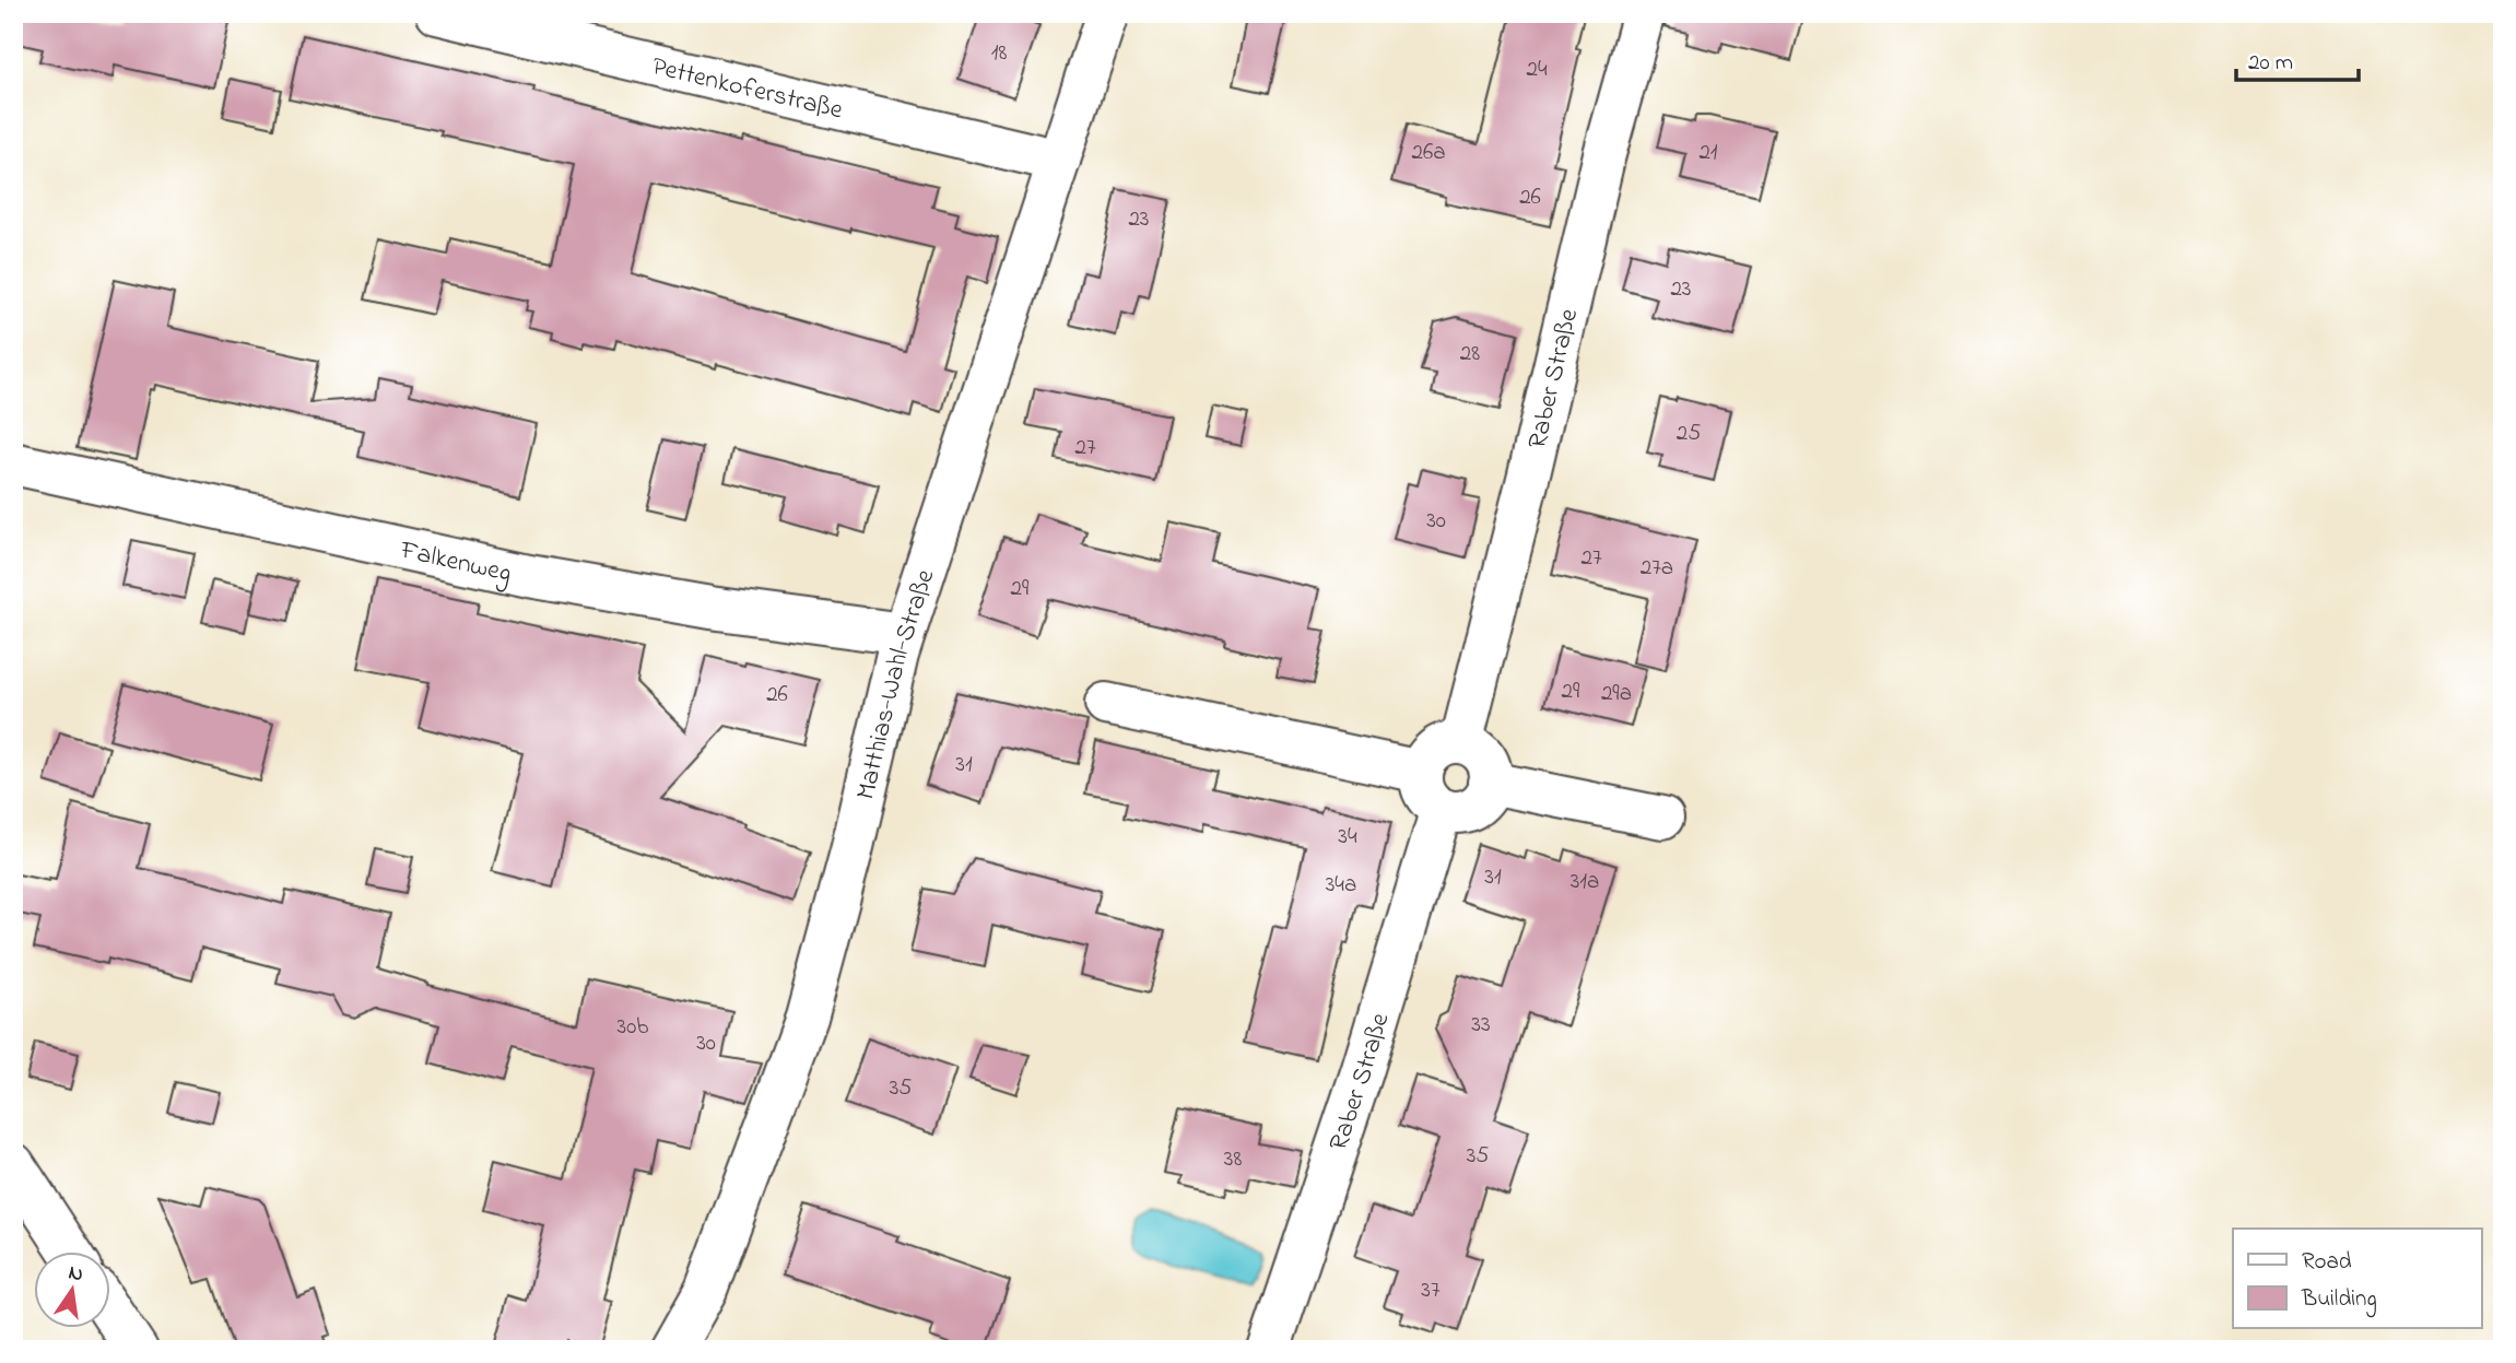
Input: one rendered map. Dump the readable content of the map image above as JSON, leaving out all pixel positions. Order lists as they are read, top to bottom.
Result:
{
  "streets": {
    "street": [
      "Pettenkoferstraße",
      "Raber Straße",
      "Falkenweg",
      "Matthias-Wahl-Straße"
    ]
  },
  "crossings": [
    ["Pettenkoferstraße", "Matthias-Wahl-Straße"],
    ["Falkenweg", "Matthias-Wahl-Straße"]
  ],
  "house_numbers": [
    "18",
    "24",
    "26a",
    "21",
    "26",
    "23",
    "23",
    "28",
    "25",
    "27",
    "30",
    "27",
    "27a",
    "29",
    "29",
    "29a",
    "26",
    "31",
    "34",
    "31",
    "31a",
    "34a",
    "33",
    "30b",
    "30",
    "35",
    "35",
    "38",
    "37"
  ],
  "legend": ["Road", "Building"],
  "scale_bar": "20 m",
  "north": "top"
}
